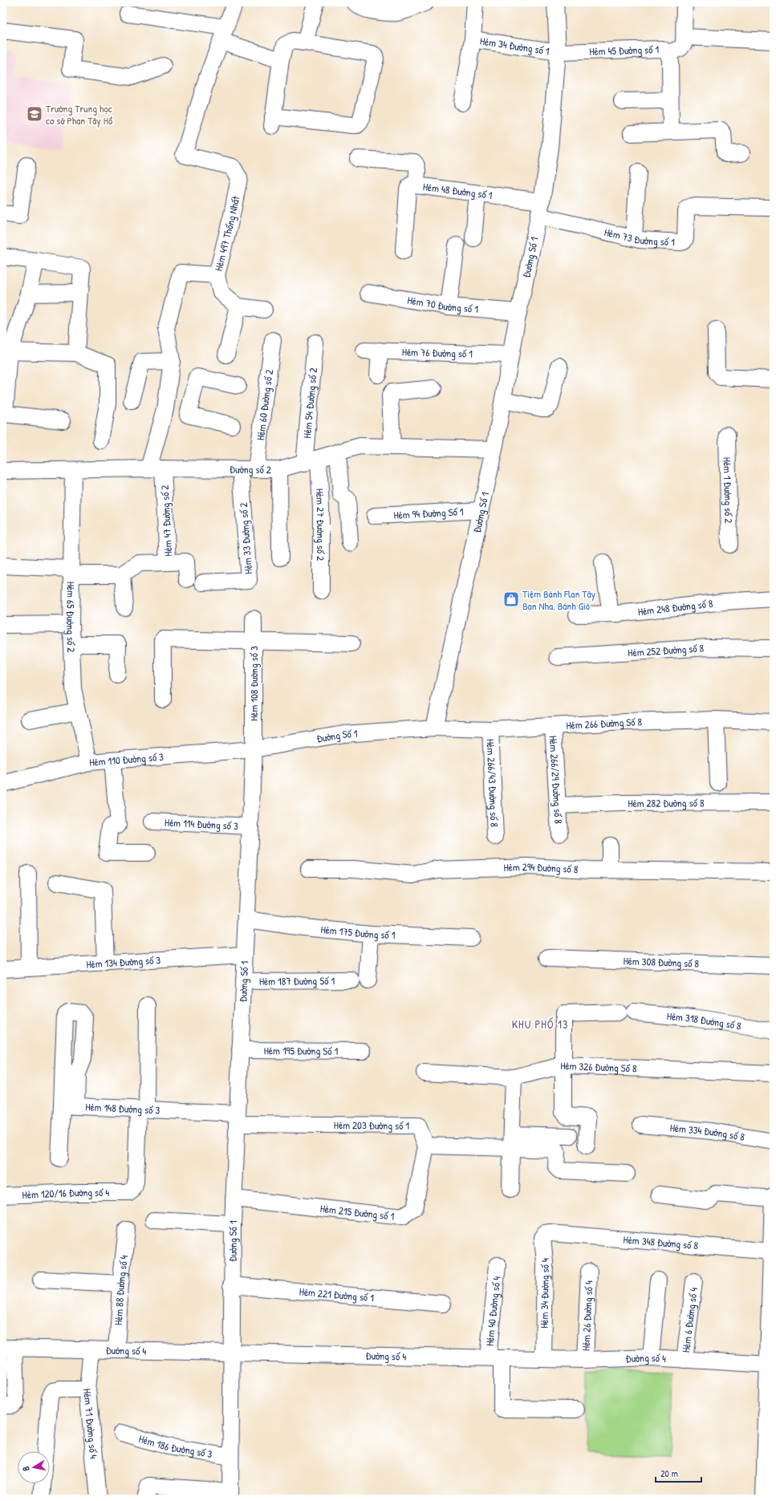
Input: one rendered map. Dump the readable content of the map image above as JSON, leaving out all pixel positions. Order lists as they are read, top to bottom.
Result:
{
  "streets": {
    "street": [
      "Hẻm 34 Đường số 1",
      "Hẻm 45 Đường số 1",
      "Hẻm 48 Đường số 1",
      "Hẻm 497 Thống Nhất",
      "Hẻm 73 Đường số 1",
      "Đường Số 1",
      "Hẻm 70 Đường số 1",
      "Hẻm 76 Đường số 1",
      "Hẻm 54 Đường số 2",
      "Hẻm 60 Đường số 2",
      "Đường số 2",
      "Hẻm 1 Đường số 2",
      "Hẻm 94 Đường Số 1",
      "Hẻm 47 Đường số 2",
      "Hẻm 27 Đường số 2",
      "Hẻm 33 Đường số 2",
      "Hẻm 248 Đường số 8",
      "Hẻm 65 Đường số 2",
      "Hẻm 252 Đường số 8",
      "Hẻm 108 Đường số 3",
      "Hẻm 266 Đường Số 8",
      "Hẻm 110 Đường số 3",
      "Hẻm 266/29 Đường số 8",
      "Hẻm 266/43 Đường số 8",
      "Hẻm 282 Đường số 8",
      "Hẻm 114 Đường số 3",
      "Hẻm 294 Đường số 8",
      "Hẻm 175 Đường số 1",
      "Hẻm 308 Đường số 8",
      "Hẻm 134 Đường số 3",
      "Hẻm 187 Đường Số 1",
      "Hẻm 318 Đường số 8",
      "Hẻm 195 Đường Số 1",
      "Hẻm 326 Đường Số 8",
      "Hẻm 148 Đường số 3",
      "Hẻm 203 Đường số 1",
      "Hẻm 334 Đường số 8",
      "Hẻm 120/16 Đường số 4",
      "Hẻm 215 Đường số 1",
      "Hẻm 348 Đường số 8",
      "Hẻm 88 Đường số 4",
      "Hẻm 34 Đường số 4",
      "Hẻm 221 Đường số 1",
      "Hẻm 40 Đường số 4",
      "Hẻm 26 Đường số 4",
      "Hẻm 6 Đường số 4",
      "Đường số 4",
      "Hẻm 71 Đường số 4",
      "Hẻm 186 Đường số 3"
    ]
  },
  "crossings": [
    ["Hẻm 34 Đường số 1", "Hẻm 45 Đường số 1"],
    ["Hẻm 34 Đường số 1", "Đường Số 1"],
    ["Hẻm 45 Đường số 1", "Đường Số 1"],
    ["Hẻm 48 Đường số 1", "Hẻm 73 Đường số 1"],
    ["Hẻm 48 Đường số 1", "Đường Số 1"],
    ["Hẻm 497 Thống Nhất", "Đường số 2"],
    ["Hẻm 497 Thống Nhất", "Hẻm 47 Đường số 2"],
    ["Hẻm 73 Đường số 1", "Đường Số 1"],
    ["Đường Số 1", "Hẻm 70 Đường số 1"],
    ["Đường Số 1", "Hẻm 76 Đường số 1"],
    ["Đường Số 1", "Đường số 2"],
    ["Đường Số 1", "Hẻm 94 Đường Số 1"],
    ["Đường Số 1", "Hẻm 108 Đường số 3"],
    ["Đường Số 1", "Hẻm 266 Đường Số 8"],
    ["Đường Số 1", "Hẻm 110 Đường số 3"],
    ["Đường Số 1", "Hẻm 114 Đường số 3"],
    ["Đường Số 1", "Hẻm 175 Đường số 1"],
    ["Đường Số 1", "Hẻm 134 Đường số 3"],
    ["Đường Số 1", "Hẻm 187 Đường Số 1"],
    ["Đường Số 1", "Hẻm 195 Đường Số 1"],
    ["Đường Số 1", "Hẻm 148 Đường số 3"],
    ["Đường Số 1", "Hẻm 203 Đường số 1"],
    ["Đường Số 1", "Hẻm 215 Đường số 1"],
    ["Đường Số 1", "Hẻm 221 Đường số 1"],
    ["Đường Số 1", "Đường số 4"],
    ["Đường Số 1", "Hẻm 186 Đường số 3"],
    ["Hẻm 54 Đường số 2", "Đường số 2"],
    ["Hẻm 60 Đường số 2", "Đường số 2"],
    ["Hẻm 60 Đường số 2", "Hẻm 33 Đường số 2"],
    ["Đường số 2", "Hẻm 47 Đường số 2"],
    ["Đường số 2", "Hẻm 27 Đường số 2"],
    ["Đường số 2", "Hẻm 33 Đường số 2"],
    ["Đường số 2", "Hẻm 65 Đường số 2"],
    ["Hẻm 65 Đường số 2", "Hẻm 110 Đường số 3"],
    ["Hẻm 108 Đường số 3", "Hẻm 110 Đường số 3"],
    ["Hẻm 266 Đường Số 8", "Hẻm 266/29 Đường số 8"],
    ["Hẻm 266 Đường Số 8", "Hẻm 266/43 Đường số 8"],
    ["Hẻm 266/29 Đường số 8", "Hẻm 282 Đường số 8"],
    ["Hẻm 148 Đường số 3", "Hẻm 203 Đường số 1"],
    ["Hẻm 148 Đường số 3", "Hẻm 120/16 Đường số 4"],
    ["Hẻm 203 Đường số 1", "Hẻm 215 Đường số 1"],
    ["Hẻm 348 Đường số 8", "Hẻm 34 Đường số 4"],
    ["Hẻm 88 Đường số 4", "Đường số 4"],
    ["Hẻm 34 Đường số 4", "Đường số 4"],
    ["Hẻm 40 Đường số 4", "Đường số 4"],
    ["Hẻm 26 Đường số 4", "Đường số 4"],
    ["Hẻm 6 Đường số 4", "Đường số 4"],
    ["Đường số 4", "Hẻm 71 Đường số 4"]
  ],
  "districts": ["KHU PHỐ 13"],
  "places": {
    "school or university": ["Trường Trung học cơ sở Phan Tây Hồ"],
    "shop": ["Tiệm Bánh Flan Tây Ban Nha, Bánh Giò"]
  },
  "scale_bar": "20 m",
  "north": "left"
}
